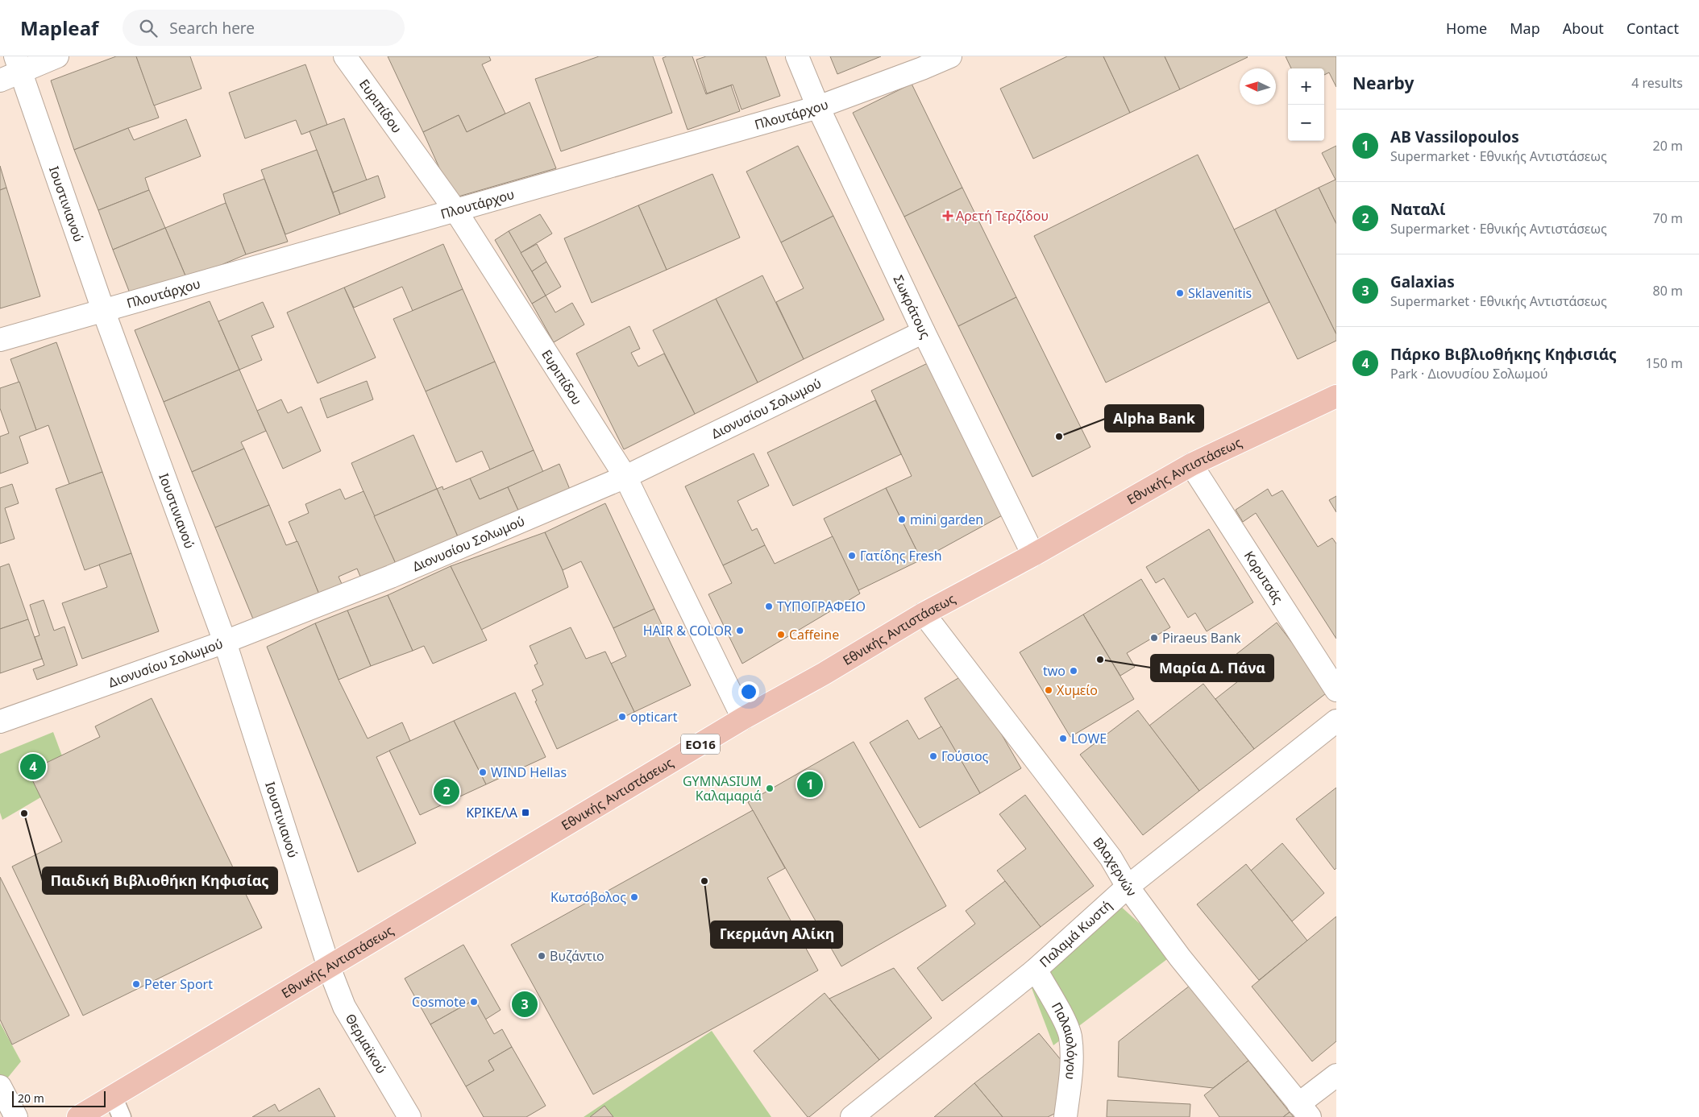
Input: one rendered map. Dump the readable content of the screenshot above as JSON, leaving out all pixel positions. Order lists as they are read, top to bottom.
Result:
{
  "streets": {
    "main road": ["Εθνικής Αντιστάσεως", "ΕΟ16"],
    "street": [
      "Ευριπίδου",
      "Πλουτάρχου",
      "Ιουστινιανού",
      "Σωκράτους",
      "Διονυσίου Σολωμού",
      "Κορυτσάς",
      "Βλαχερνών",
      "Παλαμά Κωστή",
      "Παλαιολόγου",
      "Θερμαϊκού"
    ]
  },
  "crossings": [
    ["Ευριπίδου", "Πλουτάρχου"],
    ["Ευριπίδου", "Διονυσίου Σολωμού"],
    ["Ευριπίδου", "Εθνικής Αντιστάσεως"],
    ["Πλουτάρχου", "Ιουστινιανού"],
    ["Πλουτάρχου", "Σωκράτους"],
    ["Ιουστινιανού", "Διονυσίου Σολωμού"],
    ["Ιουστινιανού", "Εθνικής Αντιστάσεως"],
    ["Ιουστινιανού", "Θερμαϊκού"],
    ["Σωκράτους", "Διονυσίου Σολωμού"],
    ["Σωκράτους", "Εθνικής Αντιστάσεως"],
    ["Εθνικής Αντιστάσεως", "Κορυτσάς"],
    ["Εθνικής Αντιστάσεως", "Βλαχερνών"],
    ["Εθνικής Αντιστάσεως", "Θερμαϊκού"],
    ["Βλαχερνών", "Παλαμά Κωστή"],
    ["Παλαμά Κωστή", "Παλαιολόγου"]
  ],
  "places": {
    "health": ["Αρετή Τερζίδου"],
    "other": [
      "Sklavenitis",
      "Alpha Bank",
      "mini garden",
      "Γατίδης Fresh",
      "ΤΥΠΟΓΡΑΦΕΙΟ",
      "HAIR & COLOR",
      "Caffeine",
      "Piraeus Bank",
      "Μαρία Δ. Πάνα",
      "two",
      "Χυμείο",
      "opticart",
      "LOWE",
      "Γούσιος",
      "WIND Hellas",
      "GYMNASIUM Καλαμαριά",
      "Παιδική Βιβλιοθήκη Κηφισίας",
      "Γκερμάνη Αλίκη",
      "Κωτσόβολος",
      "Βυζάντιο",
      "Peter Sport",
      "Cosmote"
    ],
    "transit": ["ΚΡΙΚΕΛΑ"]
  },
  "scale_bar": "20 m",
  "north": "left",
  "page": {
    "header": "Mapleaf",
    "search": "Search here",
    "nav": [
      "Home",
      "Map",
      "About",
      "Contact"
    ],
    "heading": ["Nearby", "4 results"],
    "map_buttons": ["+", "−"],
    "list": [
      {
        "mark": "1",
        "name": "AB Vassilopoulos",
        "note": "Supermarket · Εθνικής Αντιστάσεως",
        "value": "20 m"
      },
      {
        "mark": "2",
        "name": "Ναταλί",
        "note": "Supermarket · Εθνικής Αντιστάσεως",
        "value": "70 m"
      },
      {
        "mark": "3",
        "name": "Galaxias",
        "note": "Supermarket · Εθνικής Αντιστάσεως",
        "value": "80 m"
      },
      {
        "mark": "4",
        "name": "Πάρκο Βιβλιοθήκης Κηφισιάς",
        "note": "Park · Διονυσίου Σολωμού",
        "value": "150 m"
      }
    ],
    "pins": [
      "4",
      "1",
      "2",
      "3"
    ],
    "scale": "20 m"
  }
}
